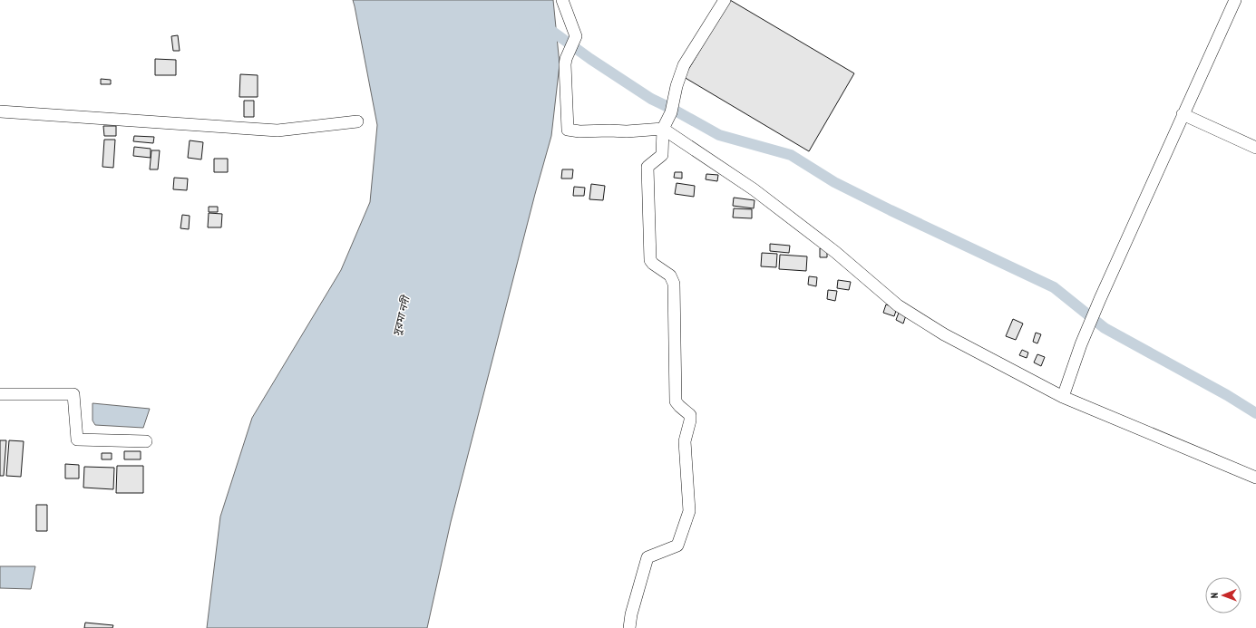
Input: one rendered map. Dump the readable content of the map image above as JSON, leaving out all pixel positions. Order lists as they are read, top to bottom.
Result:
{
  "water": ["সুরমা নদী"],
  "north": "left"
}
